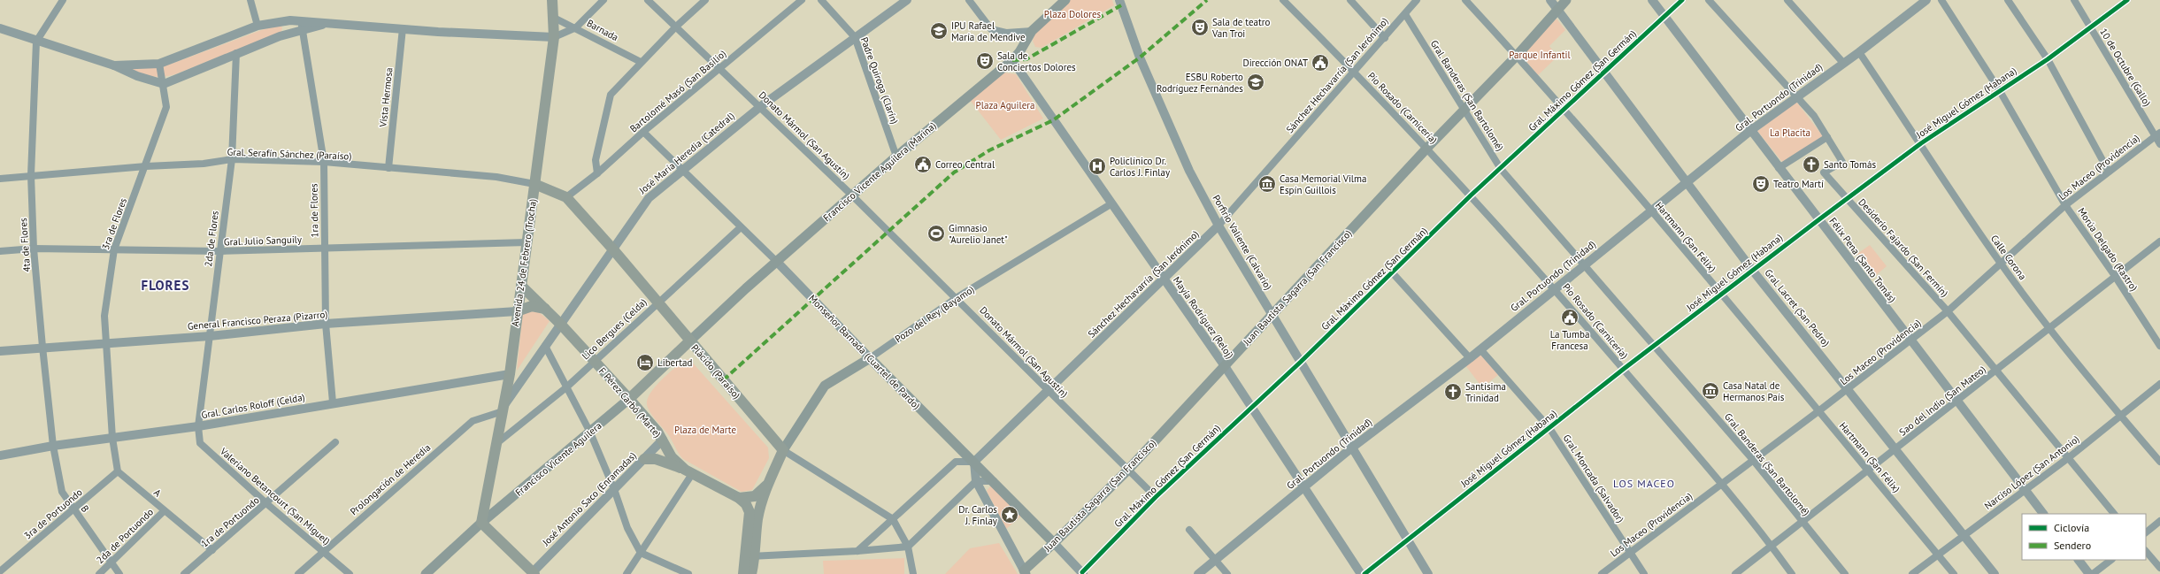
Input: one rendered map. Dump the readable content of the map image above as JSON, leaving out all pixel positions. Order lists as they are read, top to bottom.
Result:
{
  "streets": {
    "main road": [
      "Francisco Vicente Aguilera (Marina)",
      "Avenida 24 de Febrero (Trocha)",
      "Juan Bautista Sagarra (San Francisco)",
      "Pozo del Rey (Bayamo)",
      "Monseñor Barnada (Cuartel de Pardo)",
      "Plácido (Paraíso)",
      "F Pérez Carbó (Marte)",
      "Francisco Vicente Aguilera"
    ],
    "street": [
      "Barnada",
      "10 de Octubre (Gallo)",
      "Sánchez Hechavarría (San Jerónimo)",
      "Padre Quiroga (Clarín)",
      "Gral. Máximo Gómez (San Germán)",
      "Bartolomé Masó (San Basilio)",
      "Gral. Banderas (San Bartolomé)",
      "Vista Hermosa",
      "Gral. Portuondo (Trinidad)",
      "José Miguel Gómez (Habana)",
      "Pío Rosado (Carnicería)",
      "Donato Mármol (San Agustín)",
      "José María Heredia (Catedral)",
      "Gral. Serafín Sánchez (Paraíso)",
      "Los Maceo (Providencia)",
      "1ra de Flores",
      "3ra de Flores",
      "Hartmann (San Félix)",
      "2da de Flores",
      "Gral. Julio Sanguily",
      "Porfirio Valiente (Calvario)",
      "4ta de Flores",
      "Desiderio Fajardo (San Fermín)",
      "Morúa Delgado (Rastro)",
      "Calle Corona",
      "Félix Pena (Santo Tomás)",
      "Gral. Lacret (San Pedro)",
      "Mayía Rodríguez (Reloj)",
      "General Francisco Peraza (Pizarro)",
      "Lico Bergues (Celda)",
      "Sao del Indio (San Mateo)",
      "Gral. Carlos Roloff (Celda)",
      "Narciso López (San Antonio)",
      "Gral. Moncada (Salvador)",
      "Prolongación de Heredia",
      "A",
      "Valeriano Betancourt (San Miguel)",
      "José Antonio Saco (Enramadas)",
      "B",
      "3ra de Portuondo",
      "1ra de Portuondo",
      "2da de Portuondo"
    ]
  },
  "crossings": [
    ["Barnada", "Avenida 24 de Febrero (Trocha)"],
    ["10 de Octubre (Gallo)", "José Miguel Gómez (Habana)"],
    ["10 de Octubre (Gallo)", "Los Maceo (Providencia)"],
    ["Sánchez Hechavarría (San Jerónimo)", "Gral. Banderas (San Bartolomé)"],
    ["Sánchez Hechavarría (San Jerónimo)", "Pío Rosado (Carnicería)"],
    ["Sánchez Hechavarría (San Jerónimo)", "Donato Mármol (San Agustín)"],
    ["Sánchez Hechavarría (San Jerónimo)", "Porfirio Valiente (Calvario)"],
    ["Sánchez Hechavarría (San Jerónimo)", "Mayía Rodríguez (Reloj)"],
    ["Sánchez Hechavarría (San Jerónimo)", "Monseñor Barnada (Cuartel de Pardo)"],
    ["Padre Quiroga (Clarín)", "José María Heredia (Catedral)"],
    ["Padre Quiroga (Clarín)", "Francisco Vicente Aguilera (Marina)"],
    ["Gral. Máximo Gómez (San Germán)", "Gral. Banderas (San Bartolomé)"],
    ["Gral. Máximo Gómez (San Germán)", "Pío Rosado (Carnicería)"],
    ["Gral. Máximo Gómez (San Germán)", "Donato Mármol (San Agustín)"],
    ["Gral. Máximo Gómez (San Germán)", "Hartmann (San Félix)"],
    ["Gral. Máximo Gómez (San Germán)", "Porfirio Valiente (Calvario)"],
    ["Gral. Máximo Gómez (San Germán)", "Félix Pena (Santo Tomás)"],
    ["Gral. Máximo Gómez (San Germán)", "Gral. Lacret (San Pedro)"],
    ["Gral. Máximo Gómez (San Germán)", "Mayía Rodríguez (Reloj)"],
    ["Gral. Máximo Gómez (San Germán)", "Monseñor Barnada (Cuartel de Pardo)"],
    ["Bartolomé Masó (San Basilio)", "Donato Mármol (San Agustín)"],
    ["Bartolomé Masó (San Basilio)", "Monseñor Barnada (Cuartel de Pardo)"],
    ["Bartolomé Masó (San Basilio)", "Plácido (Paraíso)"],
    ["Gral. Banderas (San Bartolomé)", "Gral. Portuondo (Trinidad)"],
    ["Gral. Banderas (San Bartolomé)", "José Miguel Gómez (Habana)"],
    ["Gral. Banderas (San Bartolomé)", "Los Maceo (Providencia)"],
    ["Gral. Banderas (San Bartolomé)", "Juan Bautista Sagarra (San Francisco)"],
    ["Gral. Banderas (San Bartolomé)", "Sao del Indio (San Mateo)"],
    ["Vista Hermosa", "Gral. Serafín Sánchez (Paraíso)"],
    ["Gral. Portuondo (Trinidad)", "Pío Rosado (Carnicería)"],
    ["Gral. Portuondo (Trinidad)", "Hartmann (San Félix)"],
    ["Gral. Portuondo (Trinidad)", "Porfirio Valiente (Calvario)"],
    ["Gral. Portuondo (Trinidad)", "Desiderio Fajardo (San Fermín)"],
    ["Gral. Portuondo (Trinidad)", "Calle Corona"],
    ["Gral. Portuondo (Trinidad)", "Félix Pena (Santo Tomás)"],
    ["Gral. Portuondo (Trinidad)", "Gral. Lacret (San Pedro)"],
    ["Gral. Portuondo (Trinidad)", "Mayía Rodríguez (Reloj)"],
    ["Gral. Portuondo (Trinidad)", "Gral. Moncada (Salvador)"],
    ["José Miguel Gómez (Habana)", "Pío Rosado (Carnicería)"],
    ["José Miguel Gómez (Habana)", "Hartmann (San Félix)"],
    ["José Miguel Gómez (Habana)", "Porfirio Valiente (Calvario)"],
    ["José Miguel Gómez (Habana)", "Desiderio Fajardo (San Fermín)"],
    ["José Miguel Gómez (Habana)", "Morúa Delgado (Rastro)"],
    ["José Miguel Gómez (Habana)", "Calle Corona"],
    ["José Miguel Gómez (Habana)", "Félix Pena (Santo Tomás)"],
    ["José Miguel Gómez (Habana)", "Gral. Lacret (San Pedro)"],
    ["José Miguel Gómez (Habana)", "Gral. Moncada (Salvador)"],
    ["Pío Rosado (Carnicería)", "Los Maceo (Providencia)"],
    ["Pío Rosado (Carnicería)", "Juan Bautista Sagarra (San Francisco)"],
    ["Pío Rosado (Carnicería)", "Sao del Indio (San Mateo)"],
    ["Donato Mármol (San Agustín)", "José María Heredia (Catedral)"],
    ["Donato Mármol (San Agustín)", "Francisco Vicente Aguilera (Marina)"],
    ["Donato Mármol (San Agustín)", "Juan Bautista Sagarra (San Francisco)"],
    ["Donato Mármol (San Agustín)", "Pozo del Rey (Bayamo)"],
    ["José María Heredia (Catedral)", "Avenida 24 de Febrero (Trocha)"],
    ["José María Heredia (Catedral)", "Monseñor Barnada (Cuartel de Pardo)"],
    ["José María Heredia (Catedral)", "Plácido (Paraíso)"],
    ["José María Heredia (Catedral)", "F Pérez Carbó (Marte)"],
    ["José María Heredia (Catedral)", "Prolongación de Heredia"],
    ["Gral. Serafín Sánchez (Paraíso)", "1ra de Flores"],
    ["Gral. Serafín Sánchez (Paraíso)", "3ra de Flores"],
    ["Gral. Serafín Sánchez (Paraíso)", "2da de Flores"],
    ["Gral. Serafín Sánchez (Paraíso)", "4ta de Flores"],
    ["Gral. Serafín Sánchez (Paraíso)", "Avenida 24 de Febrero (Trocha)"],
    ["Gral. Serafín Sánchez (Paraíso)", "Plácido (Paraíso)"],
    ["Los Maceo (Providencia)", "Hartmann (San Félix)"],
    ["Los Maceo (Providencia)", "Desiderio Fajardo (San Fermín)"],
    ["Los Maceo (Providencia)", "Morúa Delgado (Rastro)"],
    ["Los Maceo (Providencia)", "Calle Corona"],
    ["Los Maceo (Providencia)", "Félix Pena (Santo Tomás)"],
    ["Los Maceo (Providencia)", "Gral. Lacret (San Pedro)"],
    ["Los Maceo (Providencia)", "Gral. Moncada (Salvador)"],
    ["Francisco Vicente Aguilera (Marina)", "Mayía Rodríguez (Reloj)"],
    ["Francisco Vicente Aguilera (Marina)", "Monseñor Barnada (Cuartel de Pardo)"],
    ["Francisco Vicente Aguilera (Marina)", "Plácido (Paraíso)"],
    ["Francisco Vicente Aguilera (Marina)", "Francisco Vicente Aguilera"],
    ["1ra de Flores", "Gral. Julio Sanguily"],
    ["1ra de Flores", "General Francisco Peraza (Pizarro)"],
    ["1ra de Flores", "Gral. Carlos Roloff (Celda)"],
    ["3ra de Flores", "Gral. Julio Sanguily"],
    ["3ra de Flores", "General Francisco Peraza (Pizarro)"],
    ["3ra de Flores", "Gral. Carlos Roloff (Celda)"],
    ["Hartmann (San Félix)", "Juan Bautista Sagarra (San Francisco)"],
    ["Hartmann (San Félix)", "Sao del Indio (San Mateo)"],
    ["Hartmann (San Félix)", "Narciso López (San Antonio)"],
    ["2da de Flores", "Gral. Julio Sanguily"],
    ["2da de Flores", "General Francisco Peraza (Pizarro)"],
    ["2da de Flores", "Gral. Carlos Roloff (Celda)"],
    ["2da de Flores", "Valeriano Betancourt (San Miguel)"],
    ["Gral. Julio Sanguily", "4ta de Flores"],
    ["Gral. Julio Sanguily", "Avenida 24 de Febrero (Trocha)"],
    ["Porfirio Valiente (Calvario)", "Juan Bautista Sagarra (San Francisco)"],
    ["4ta de Flores", "General Francisco Peraza (Pizarro)"],
    ["4ta de Flores", "Gral. Carlos Roloff (Celda)"],
    ["4ta de Flores", "B"],
    ["Desiderio Fajardo (San Fermín)", "Sao del Indio (San Mateo)"],
    ["Desiderio Fajardo (San Fermín)", "Narciso López (San Antonio)"],
    ["Morúa Delgado (Rastro)", "Sao del Indio (San Mateo)"],
    ["Calle Corona", "Sao del Indio (San Mateo)"],
    ["Calle Corona", "Narciso López (San Antonio)"],
    ["Félix Pena (Santo Tomás)", "Sao del Indio (San Mateo)"],
    ["Félix Pena (Santo Tomás)", "Narciso López (San Antonio)"],
    ["Avenida 24 de Febrero (Trocha)", "General Francisco Peraza (Pizarro)"],
    ["Avenida 24 de Febrero (Trocha)", "Lico Bergues (Celda)"],
    ["Avenida 24 de Febrero (Trocha)", "Plácido (Paraíso)"],
    ["Avenida 24 de Febrero (Trocha)", "F Pérez Carbó (Marte)"],
    ["Avenida 24 de Febrero (Trocha)", "Gral. Carlos Roloff (Celda)"],
    ["Avenida 24 de Febrero (Trocha)", "Francisco Vicente Aguilera"],
    ["Avenida 24 de Febrero (Trocha)", "Prolongación de Heredia"],
    ["Juan Bautista Sagarra (San Francisco)", "Gral. Lacret (San Pedro)"],
    ["Juan Bautista Sagarra (San Francisco)", "Mayía Rodríguez (Reloj)"],
    ["Juan Bautista Sagarra (San Francisco)", "Monseñor Barnada (Cuartel de Pardo)"],
    ["Gral. Lacret (San Pedro)", "Sao del Indio (San Mateo)"],
    ["Gral. Lacret (San Pedro)", "Narciso López (San Antonio)"],
    ["Pozo del Rey (Bayamo)", "Mayía Rodríguez (Reloj)"],
    ["Pozo del Rey (Bayamo)", "Monseñor Barnada (Cuartel de Pardo)"],
    ["Pozo del Rey (Bayamo)", "Plácido (Paraíso)"],
    ["Lico Bergues (Celda)", "Monseñor Barnada (Cuartel de Pardo)"],
    ["Lico Bergues (Celda)", "Plácido (Paraíso)"],
    ["Lico Bergues (Celda)", "F Pérez Carbó (Marte)"],
    ["Plácido (Paraíso)", "Francisco Vicente Aguilera"],
    ["F Pérez Carbó (Marte)", "Francisco Vicente Aguilera"],
    ["F Pérez Carbó (Marte)", "José Antonio Saco (Enramadas)"],
    ["Gral. Carlos Roloff (Celda)", "Valeriano Betancourt (San Miguel)"],
    ["Gral. Carlos Roloff (Celda)", "B"],
    ["Prolongación de Heredia", "Valeriano Betancourt (San Miguel)"],
    ["A", "3ra de Portuondo"],
    ["A", "1ra de Portuondo"],
    ["A", "2da de Portuondo"],
    ["Valeriano Betancourt (San Miguel)", "1ra de Portuondo"],
    ["B", "3ra de Portuondo"],
    ["B", "2da de Portuondo"]
  ],
  "districts": ["FLORES", "LOS MACEO"],
  "parks": [
    "Plaza Dolores",
    "Parque Infantil",
    "Plaza Aguilera",
    "La Placita",
    "Plaza de Marte"
  ],
  "places": {
    "theatre": ["Sala de teatro Van Troi", "Sala de Conciertos Dolores", "Teatro Martí"],
    "school or university": ["IPU Rafael María de Mendive", "ESBU Roberto Rodríguez Fernándes"],
    "public building": ["Dirección ONAT", "Correo Central", "La Tumba Francesa"],
    "church": ["Santo Tomás", "Santísima Trinidad"],
    "hospital": ["Policlínico Dr. Carlos J. Finlay"],
    "museum": ["Casa Memorial Vilma Espín Guillois", "Casa Natal de Hermanos País"],
    "sports": ["Gimnasio \"Aurelio Janet\""],
    "hotel": ["Libertad"],
    "place": ["Dr. Carlos J. Finlay"]
  },
  "legend": ["Ciclovía", "Sendero"]
}
